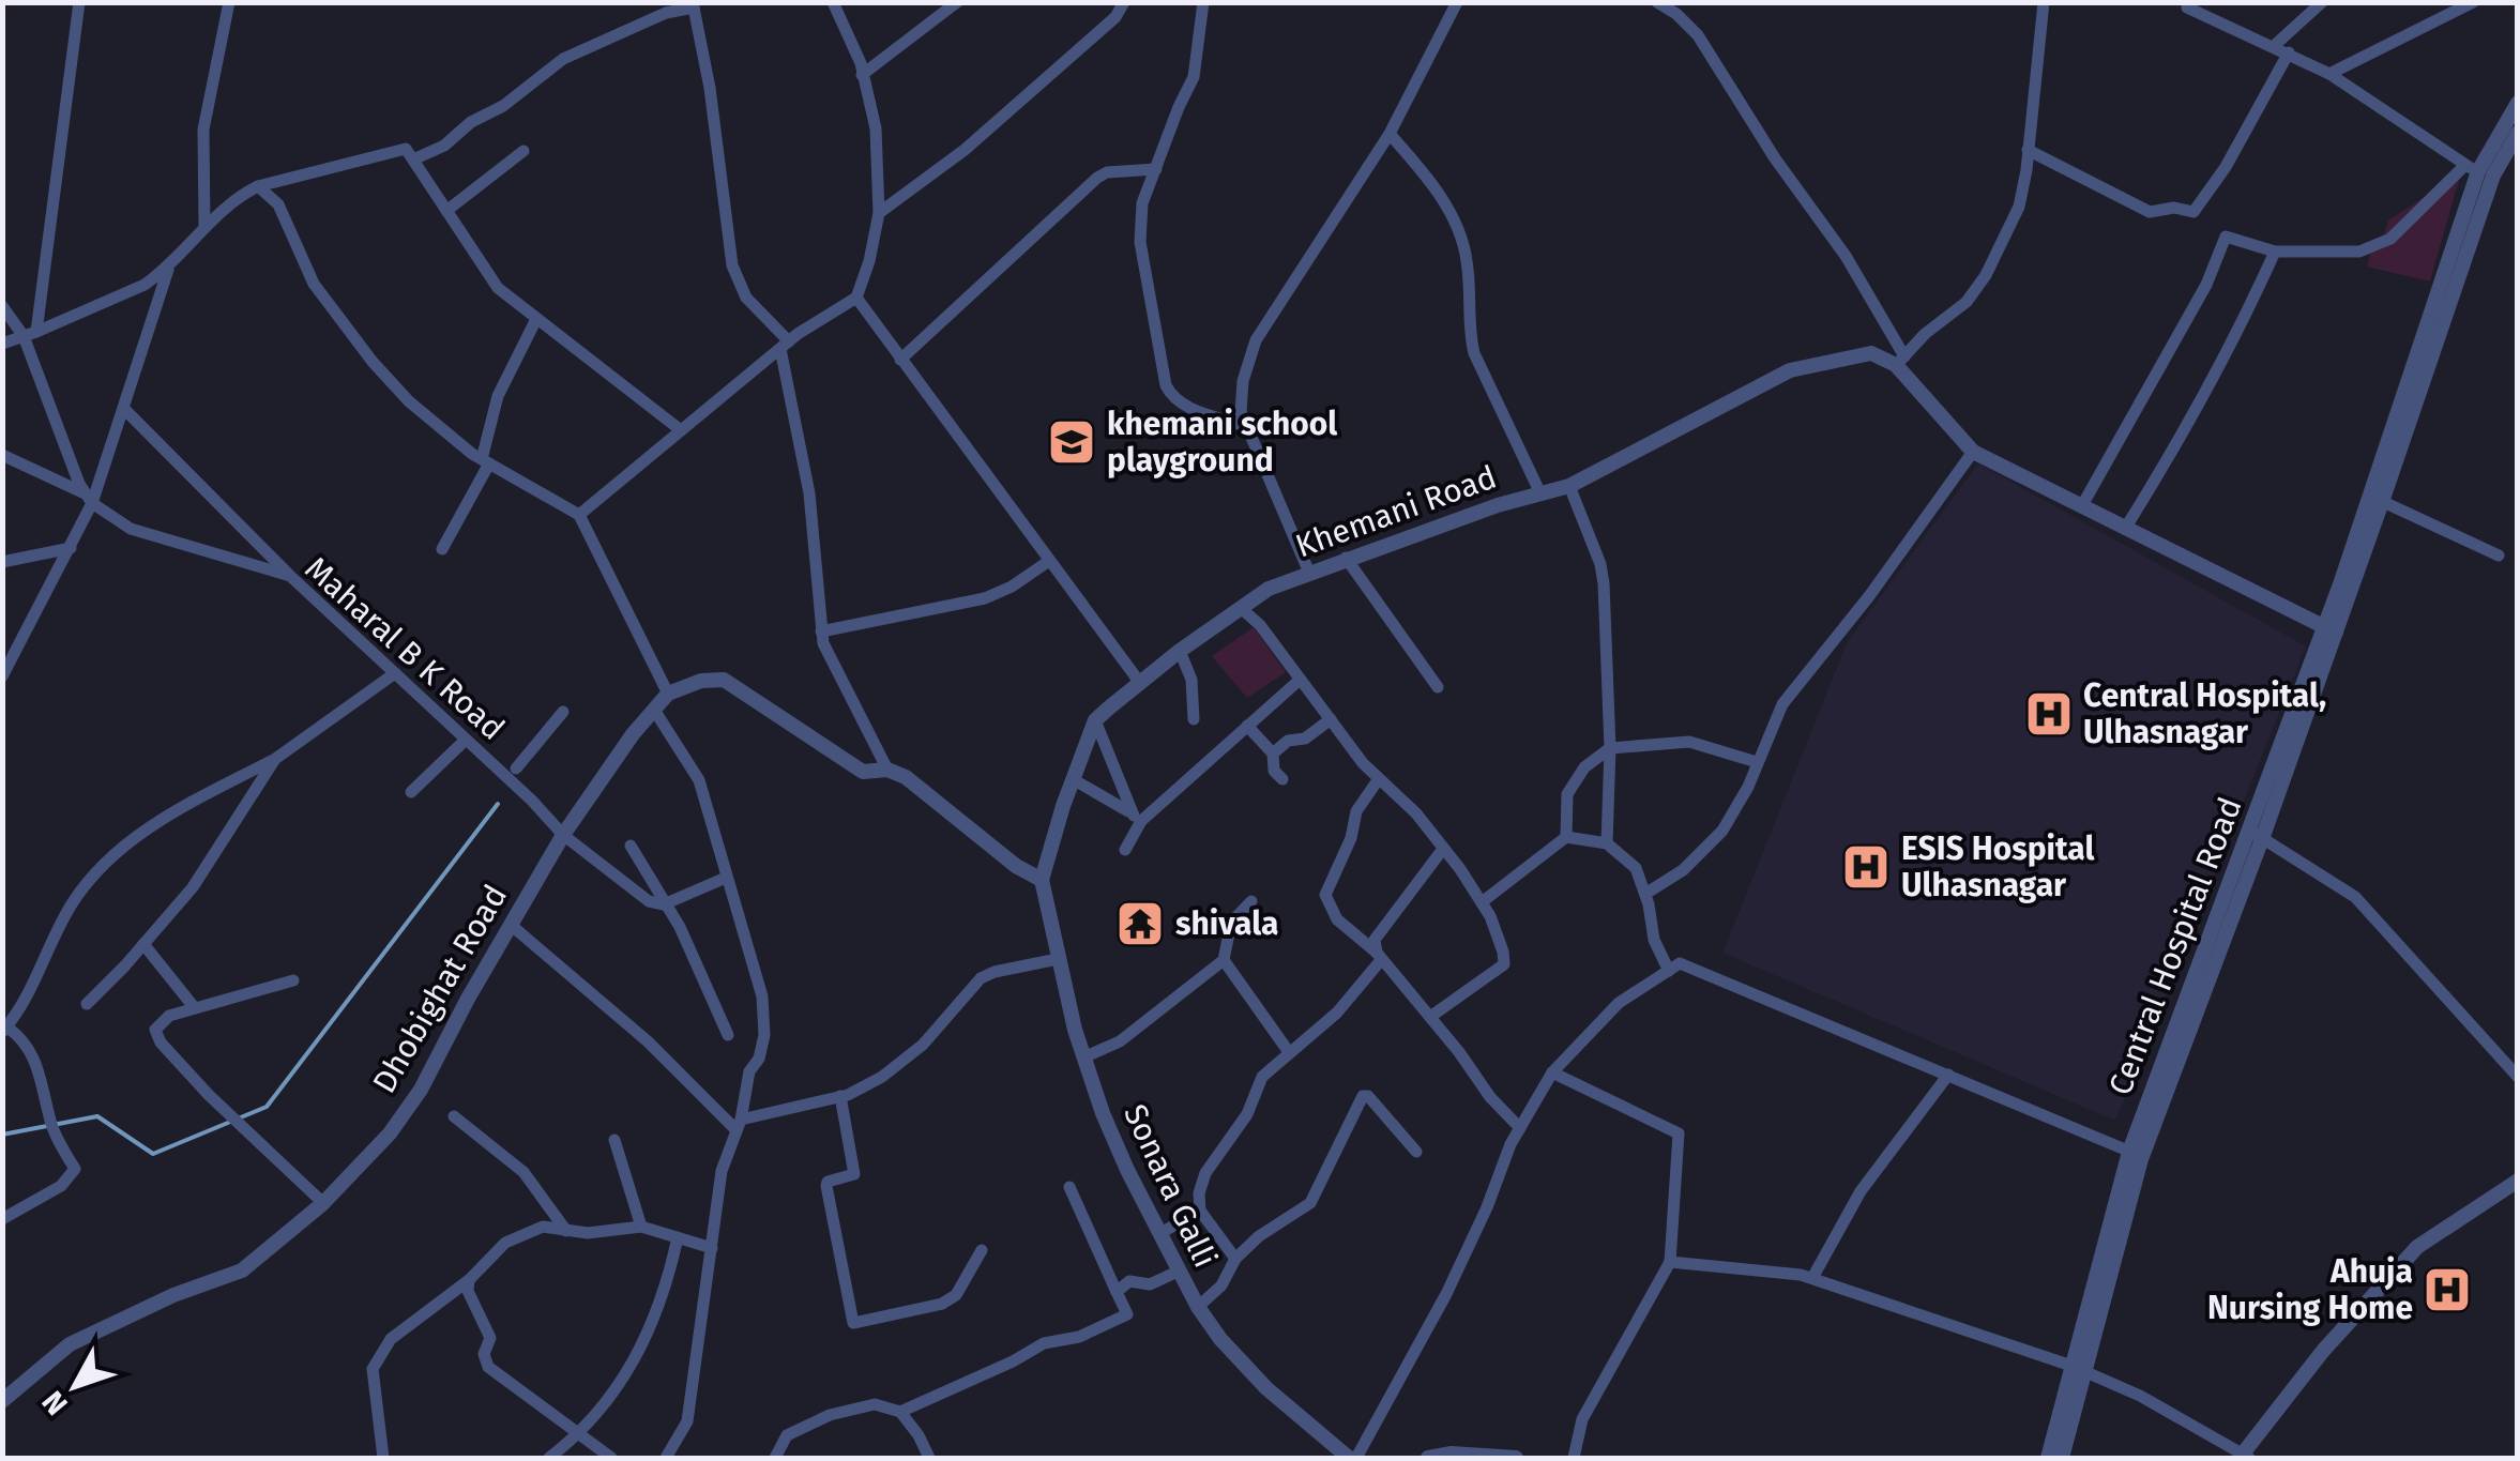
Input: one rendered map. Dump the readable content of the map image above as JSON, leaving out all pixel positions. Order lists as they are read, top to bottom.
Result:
{
  "streets": {
    "street": [
      "Khemani Road",
      "Maharal B K Road",
      "Central Hospital Road",
      "Dhobighat Road",
      "Sonara Galli"
    ]
  },
  "crossings": [
    ["Khemani Road", "Sonara Galli"],
    ["Maharal B K Road", "Dhobighat Road"]
  ],
  "places": {
    "school or university": ["khemani school playground"],
    "hospital": ["Central Hospital, Ulhasnagar", "ESIS Hospital Ulhasnagar", "Ahuja Nursing Home"],
    "temple": ["shivala"]
  },
  "north": "bottom left"
}
